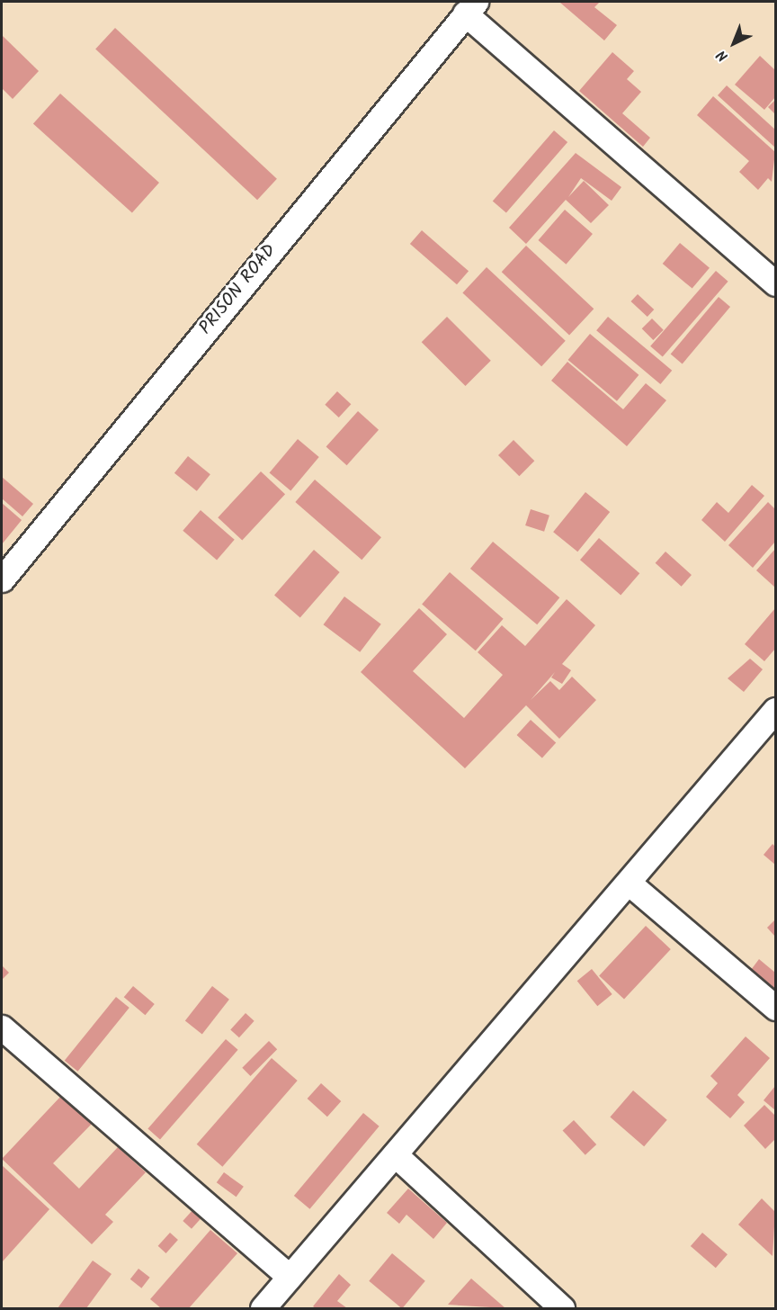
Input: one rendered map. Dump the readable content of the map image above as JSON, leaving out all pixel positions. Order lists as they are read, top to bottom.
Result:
{
  "streets": {
    "street": ["PRISON ROAD"]
  },
  "north": "bottom left"
}
